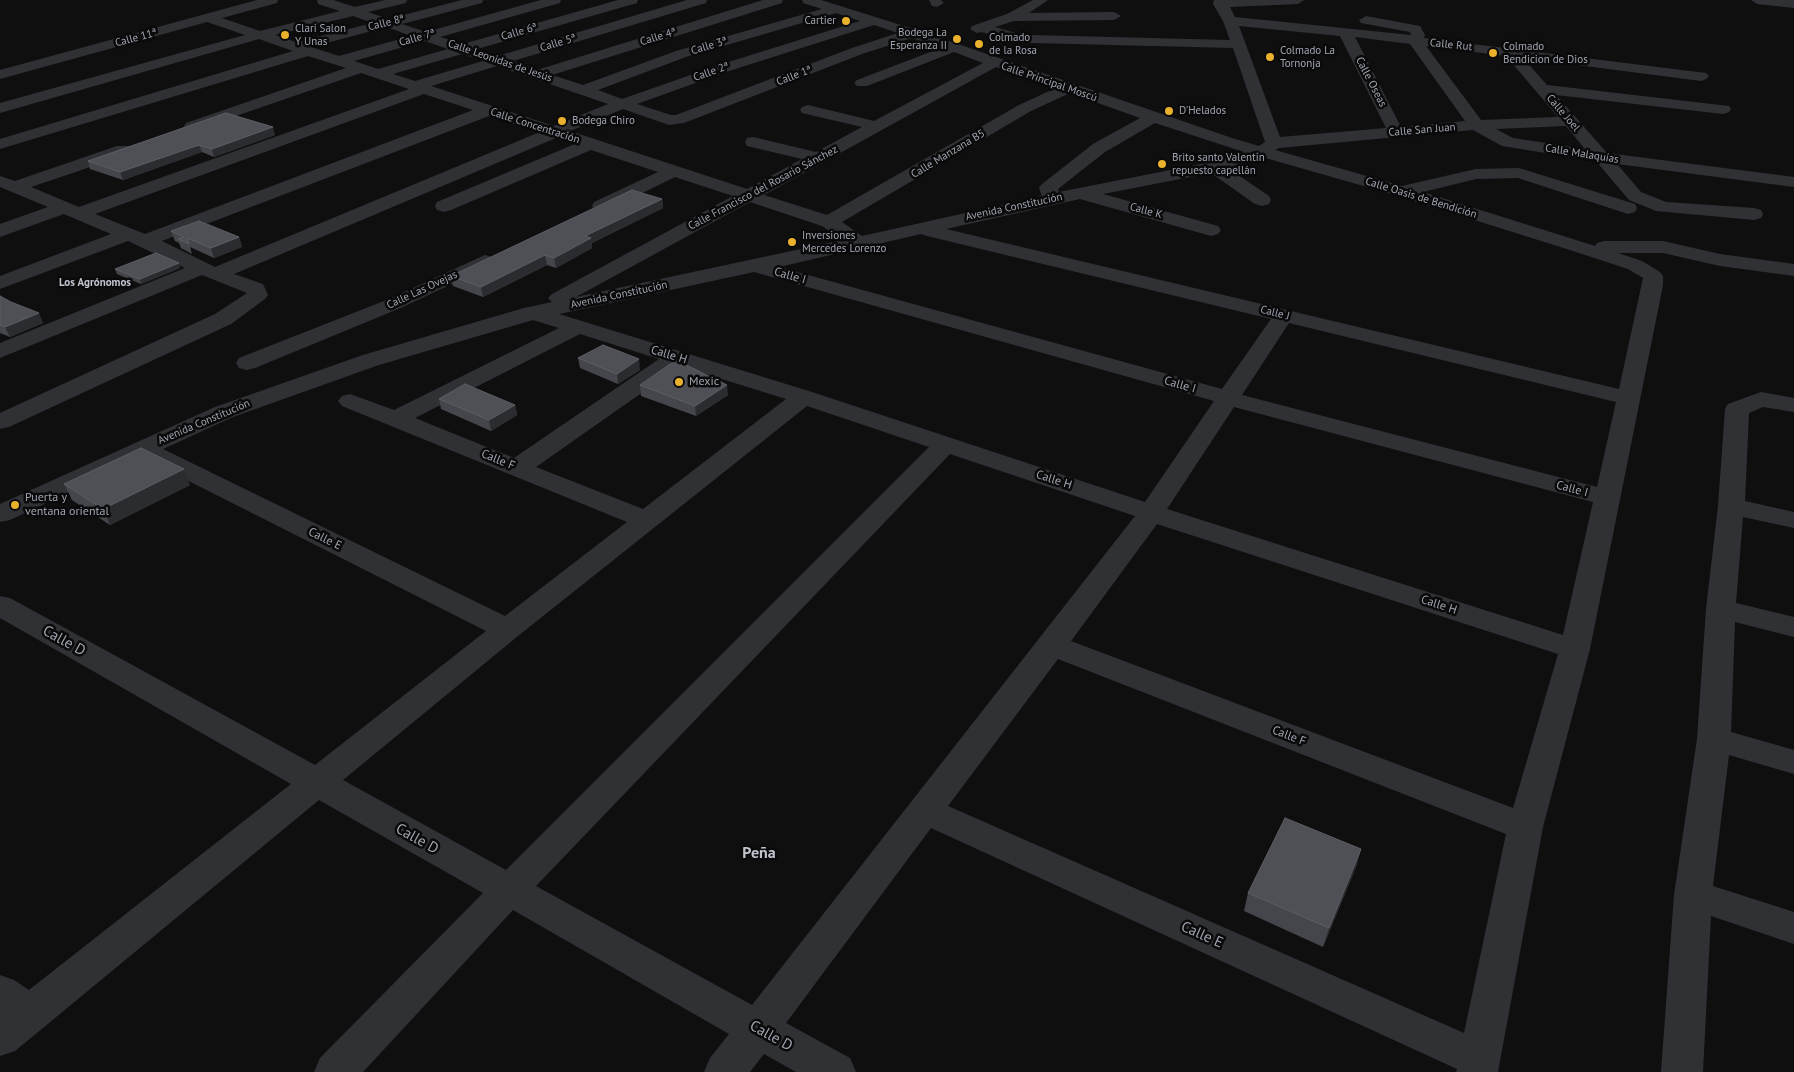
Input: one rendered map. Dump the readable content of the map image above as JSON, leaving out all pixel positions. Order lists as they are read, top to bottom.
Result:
{
  "streets": {
    "street": [
      "Calle 8ª",
      "Calle 6ª",
      "Calle 4ª",
      "Calle 11ª",
      "Calle 7ª",
      "Calle 5ª",
      "Calle Rut",
      "Calle 3ª",
      "Calle Leonidas de Jesús",
      "Calle 2ª",
      "Calle 1ª",
      "Calle Principal Moscú",
      "Calle Oseas",
      "Calle Joel",
      "Calle Concentración",
      "Calle San Juan",
      "Calle Manzana B5",
      "Calle Malaquías",
      "Calle Francisco del Rosario Sánchez",
      "Calle Oasis de Bendición",
      "Avenida Constitución",
      "Calle K",
      "Calle I",
      "Calle Las Ovejas",
      "Calle J",
      "Calle H",
      "Calle F",
      "Calle E",
      "Calle D"
    ]
  },
  "crossings": [
    ["Calle 8ª", "Calle Leonidas de Jesús"],
    ["Calle 8ª", "Calle Concentración"],
    ["Calle 6ª", "Calle Leonidas de Jesús"],
    ["Calle 6ª", "Calle Concentración"],
    ["Calle 4ª", "Calle Leonidas de Jesús"],
    ["Calle 11ª", "Calle Concentración"],
    ["Calle 7ª", "Calle Leonidas de Jesús"],
    ["Calle 7ª", "Calle Concentración"],
    ["Calle 5ª", "Calle Leonidas de Jesús"],
    ["Calle 5ª", "Calle Concentración"],
    ["Calle Rut", "Calle Oseas"],
    ["Calle Rut", "Calle Joel"],
    ["Calle Rut", "Calle Malaquías"],
    ["Calle 3ª", "Calle Leonidas de Jesús"],
    ["Calle 3ª", "Calle Principal Moscú"],
    ["Calle Leonidas de Jesús", "Calle 2ª"],
    ["Calle Leonidas de Jesús", "Calle 1ª"],
    ["Calle 2ª", "Calle Principal Moscú"],
    ["Calle 2ª", "Calle Concentración"],
    ["Calle 1ª", "Calle Principal Moscú"],
    ["Calle Principal Moscú", "Calle San Juan"],
    ["Calle Principal Moscú", "Calle Manzana B5"],
    ["Calle Principal Moscú", "Calle Francisco del Rosario Sánchez"],
    ["Calle Principal Moscú", "Calle Oasis de Bendición"],
    ["Calle Principal Moscú", "Avenida Constitución"],
    ["Calle Oseas", "Calle San Juan"],
    ["Calle Joel", "Calle San Juan"],
    ["Calle Joel", "Calle Malaquías"],
    ["Calle Concentración", "Calle Manzana B5"],
    ["Calle Concentración", "Calle Francisco del Rosario Sánchez"],
    ["Calle Concentración", "Avenida Constitución"],
    ["Calle San Juan", "Calle Malaquías"],
    ["Calle San Juan", "Calle Oasis de Bendición"],
    ["Calle San Juan", "Avenida Constitución"],
    ["Calle Francisco del Rosario Sánchez", "Avenida Constitución"],
    ["Calle Francisco del Rosario Sánchez", "Calle H"],
    ["Calle Oasis de Bendición", "Avenida Constitución"],
    ["Calle Oasis de Bendición", "Calle J"],
    ["Avenida Constitución", "Calle K"],
    ["Avenida Constitución", "Calle I"],
    ["Avenida Constitución", "Calle J"],
    ["Avenida Constitución", "Calle H"],
    ["Avenida Constitución", "Calle E"]
  ],
  "districts": ["Los Agrónomos", "Peña"],
  "places": [
    "Cartier",
    "Clari Salon Y Unas",
    "Bodega La Esperanza II",
    "Colmado de la Rosa",
    "Colmado Bendicion de Dios",
    "Colmado La Tornonja",
    "D'Helados",
    "Bodega Chiro",
    "Brito santo Valentin repuesto capellán",
    "Inversiones Mercedes Lorenzo",
    "Mexic",
    "Puerta y ventana oriental"
  ]
}
